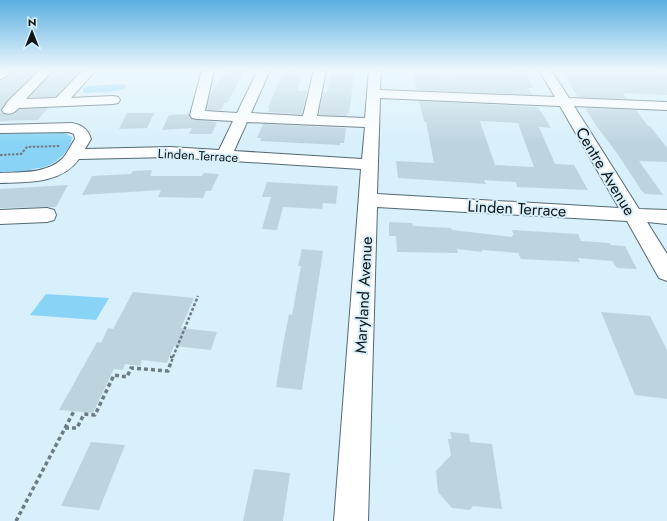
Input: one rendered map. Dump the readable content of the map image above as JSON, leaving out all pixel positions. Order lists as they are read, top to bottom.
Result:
{
  "streets": {
    "street": ["Linden Terrace", "Centre Avenue", "Maryland Avenue"]
  },
  "crossings": [
    ["Linden Terrace", "Centre Avenue"],
    ["Linden Terrace", "Maryland Avenue"]
  ],
  "north": "top"
}
